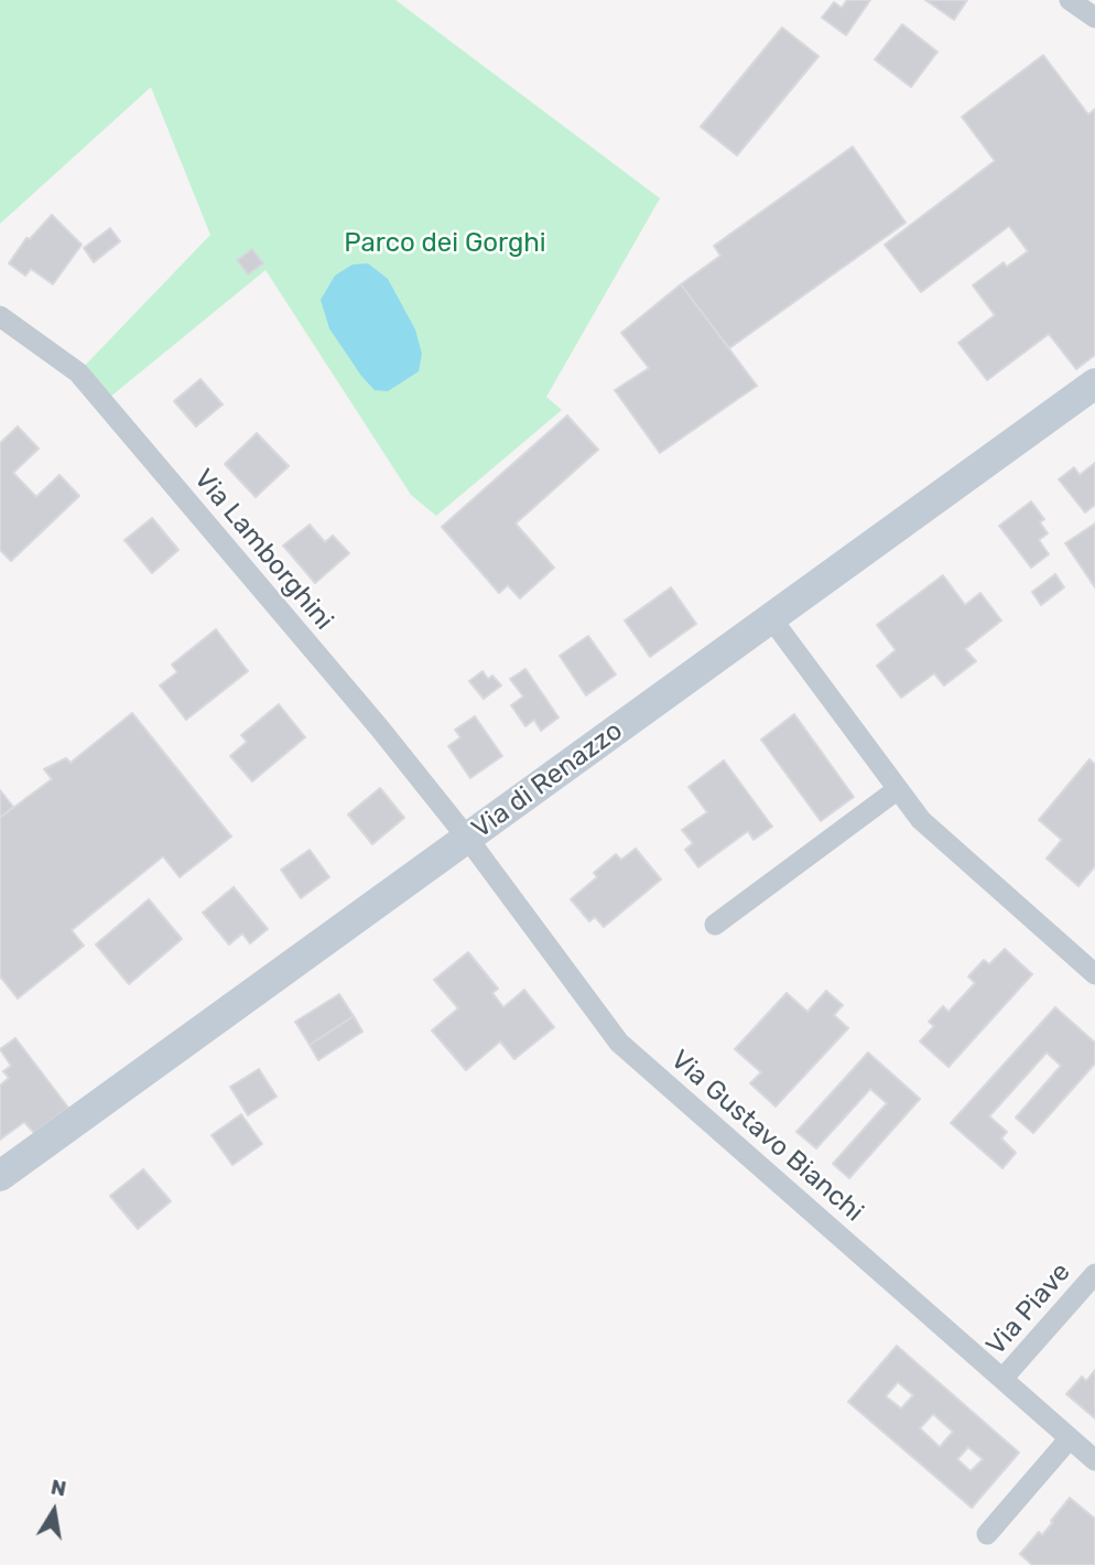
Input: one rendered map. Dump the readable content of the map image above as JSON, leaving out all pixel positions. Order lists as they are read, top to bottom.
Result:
{
  "streets": {
    "street": [
      "Via Lamborghini",
      "Via di Renazzo",
      "Via Gustavo Bianchi",
      "Via Piave"
    ]
  },
  "crossings": [
    ["Via Lamborghini", "Via di Renazzo"],
    ["Via Lamborghini", "Via Gustavo Bianchi"],
    ["Via di Renazzo", "Via Gustavo Bianchi"],
    ["Via Gustavo Bianchi", "Via Piave"]
  ],
  "parks": ["Parco dei Gorghi"],
  "north": "top"
}
